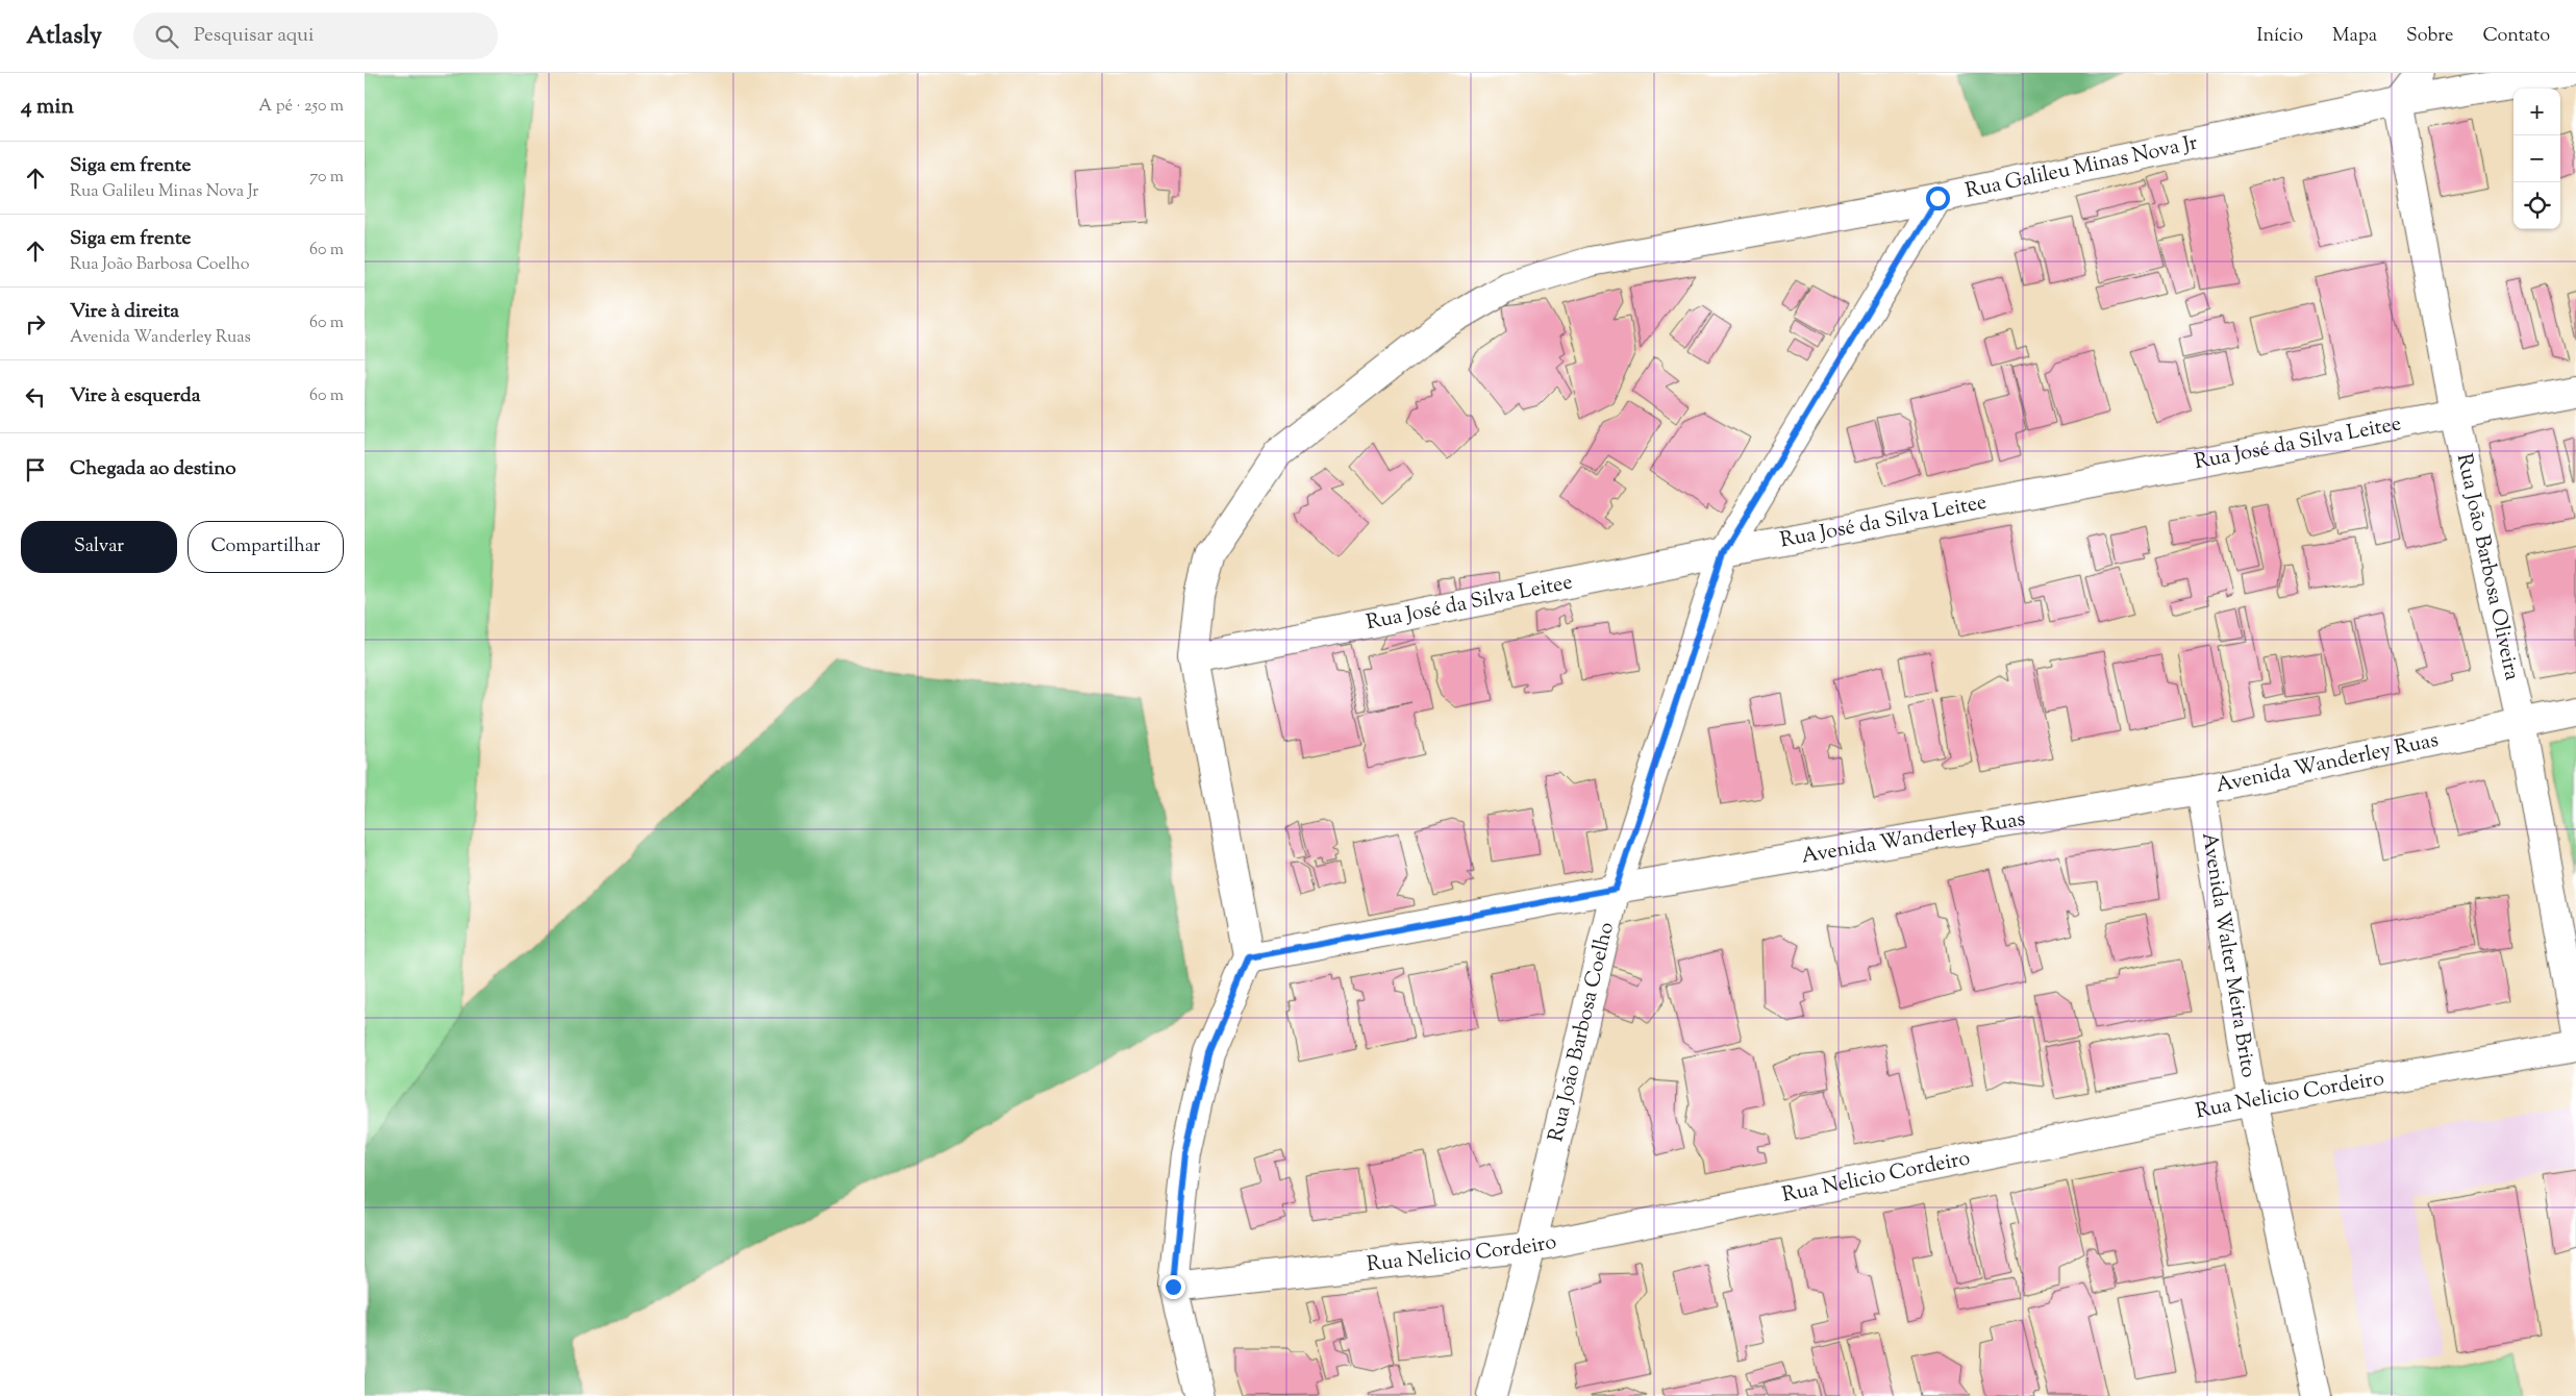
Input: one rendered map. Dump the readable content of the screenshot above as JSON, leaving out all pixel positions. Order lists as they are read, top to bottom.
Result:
{
  "streets": {
    "street": [
      "Rua Galileu Minas Nova Jr",
      "Rua José da Silva Leitee",
      "Rua João Barbosa Oliveira",
      "Avenida Wanderley Ruas",
      "Avenida Walter Meira Brito",
      "Rua João Barbosa Coelho",
      "Rua Nelicio Cordeiro"
    ]
  },
  "crossings": [
    ["Rua Galileu Minas Nova Jr", "Rua José da Silva Leitee"],
    ["Rua Galileu Minas Nova Jr", "Rua João Barbosa Oliveira"],
    ["Rua Galileu Minas Nova Jr", "Rua João Barbosa Coelho"],
    ["Rua José da Silva Leitee", "Rua João Barbosa Oliveira"],
    ["Rua José da Silva Leitee", "Rua João Barbosa Coelho"],
    ["Rua João Barbosa Oliveira", "Avenida Wanderley Ruas"],
    ["Avenida Wanderley Ruas", "Avenida Walter Meira Brito"],
    ["Avenida Wanderley Ruas", "Rua João Barbosa Coelho"],
    ["Avenida Walter Meira Brito", "Rua Nelicio Cordeiro"],
    ["Rua João Barbosa Coelho", "Rua Nelicio Cordeiro"]
  ],
  "page": {
    "header": "Atlasly",
    "search": "Pesquisar aqui",
    "nav": [
      "Início",
      "Mapa",
      "Sobre",
      "Contato"
    ],
    "heading": ["4 min", "A pé · 250 m"],
    "map_buttons": ["+", "−"],
    "list": [
      ["Siga em frente", "Rua Galileu Minas Nova Jr", "70 m"],
      ["Siga em frente", "Rua João Barbosa Coelho", "60 m"],
      ["Vire à direita", "Avenida Wanderley Ruas", "60 m"],
      ["Vire à esquerda", "60 m"],
      "Chegada ao destino"
    ],
    "buttons": ["Salvar", "Compartilhar"]
  }
}
